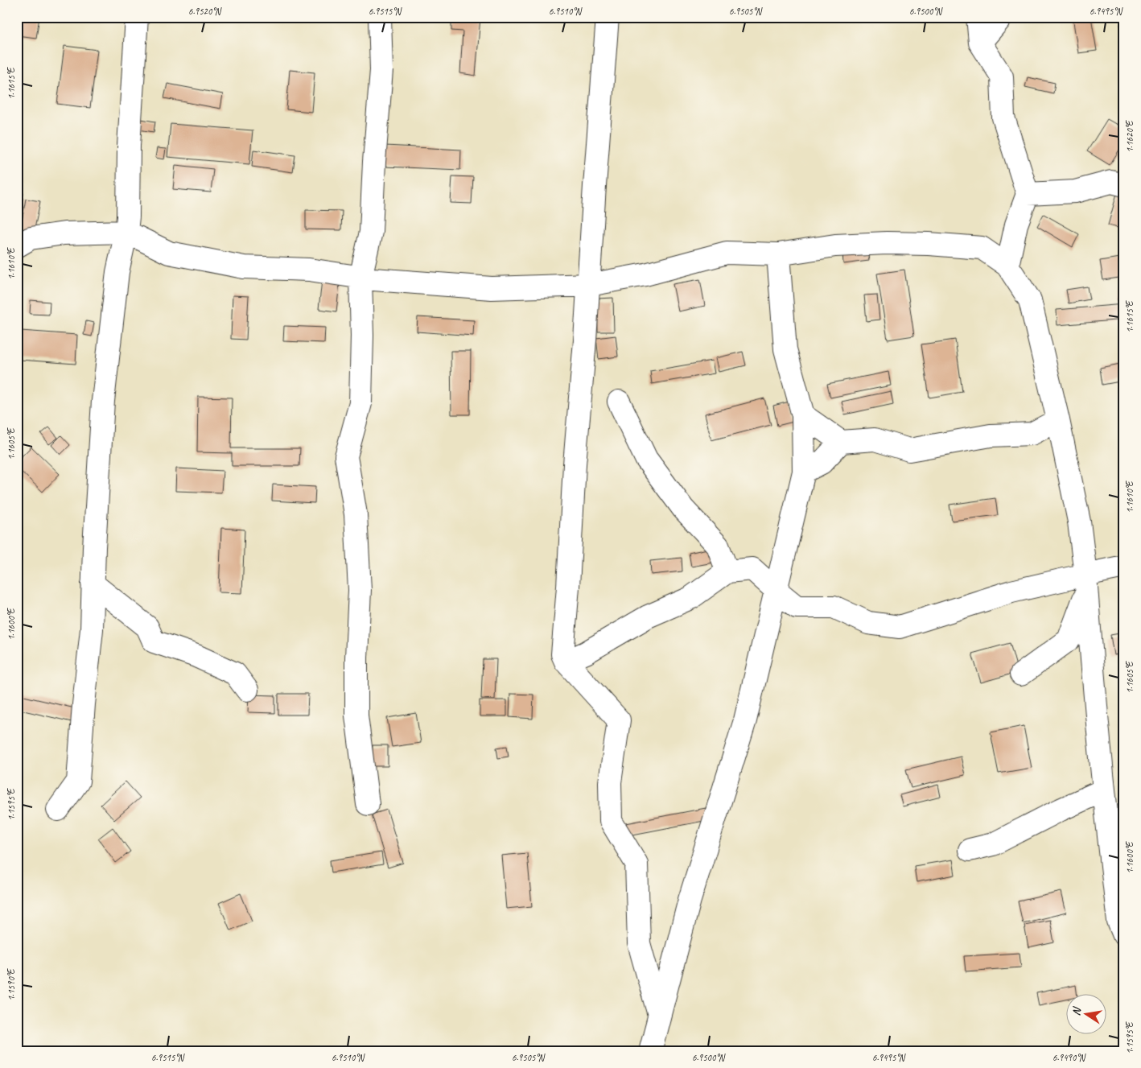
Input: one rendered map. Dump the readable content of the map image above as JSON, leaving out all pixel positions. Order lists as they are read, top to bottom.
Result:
{
  "north": "left",
  "coordinates": [
    "6.9520°N",
    "6.9515°N",
    "6.9510°N",
    "6.9505°N",
    "6.9500°N",
    "6.9495°N",
    "1.1615°E",
    "1.1620°E",
    "1.1610°E",
    "1.1605°E",
    "1.1600°E",
    "1.1595°E",
    "1.1590°E",
    "6.9490°N"
  ]
}
